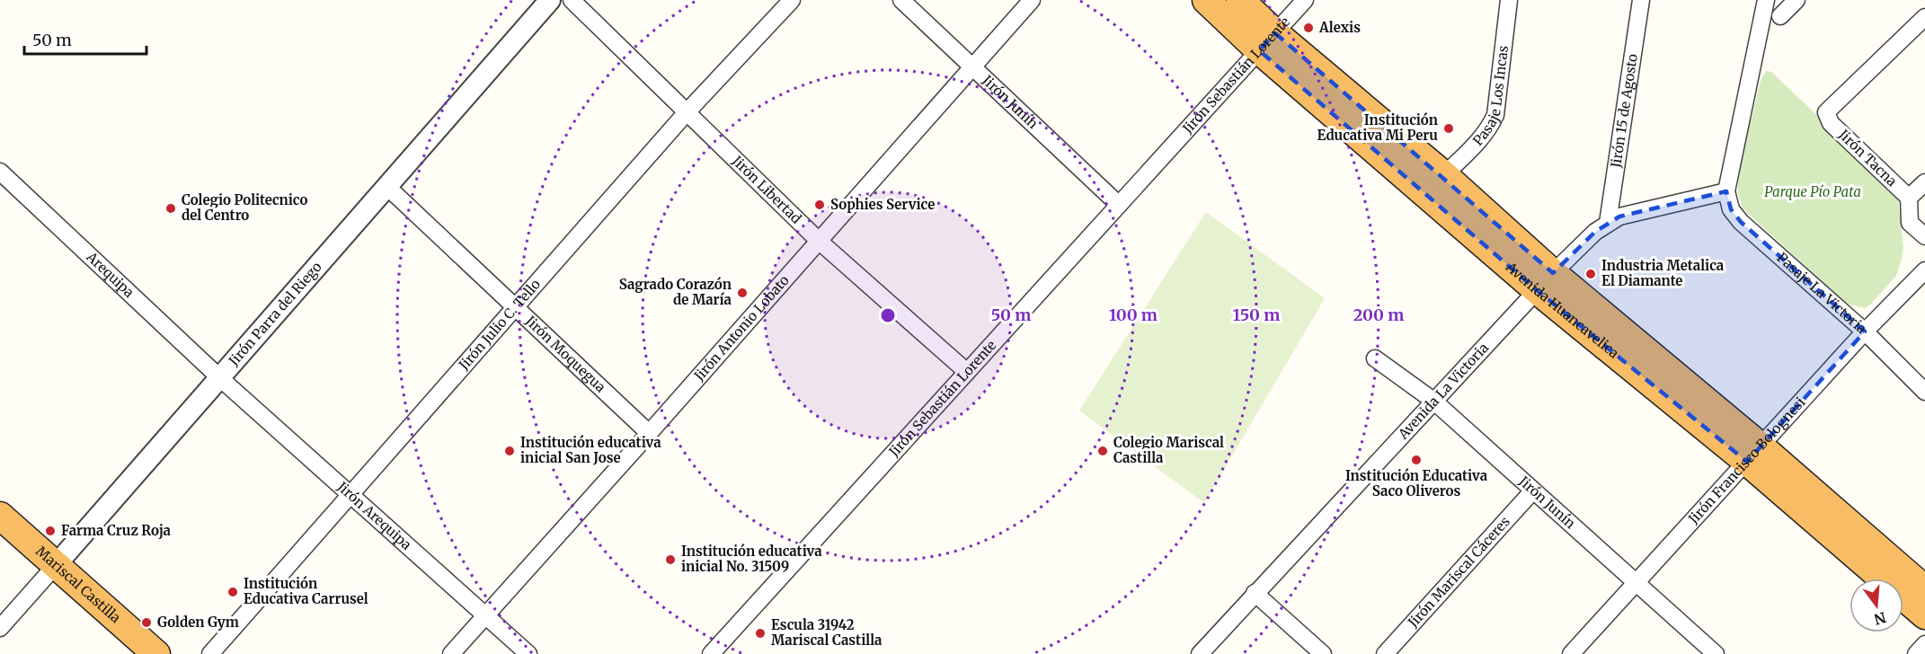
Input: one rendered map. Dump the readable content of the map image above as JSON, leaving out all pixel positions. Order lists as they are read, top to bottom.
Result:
{
  "streets": {
    "highway": ["Avenida Huancavelica", "Mariscal Castilla"],
    "street": [
      "Jirón Sebastián Lorente",
      "Pasaje Los Incas",
      "Jirón Junín",
      "Jirón 15 de Agosto",
      "Jirón Tacna",
      "Jirón Libertad",
      "Arequipa",
      "Pasaje La Victoria",
      "Jirón Parra del Riego",
      "Jirón Julio C. Tello",
      "Jirón Antonio Lobato",
      "Jirón Moquegua",
      "Avenida La Victoria",
      "Jirón Francisco Bolognesi",
      "Jirón Arequipa",
      "Jirón Mariscal Cáceres"
    ]
  },
  "crossings": [
    ["Jirón Sebastián Lorente", "Jirón Junín"],
    ["Jirón Sebastián Lorente", "Jirón Libertad"],
    ["Jirón Sebastián Lorente", "Avenida Huancavelica"],
    ["Pasaje Los Incas", "Avenida Huancavelica"],
    ["Jirón Junín", "Jirón Antonio Lobato"],
    ["Jirón Junín", "Avenida La Victoria"],
    ["Jirón Junín", "Jirón Francisco Bolognesi"],
    ["Jirón Junín", "Jirón Mariscal Cáceres"],
    ["Jirón 15 de Agosto", "Avenida La Victoria"],
    ["Jirón Libertad", "Jirón Julio C. Tello"],
    ["Jirón Libertad", "Jirón Antonio Lobato"],
    ["Arequipa", "Jirón Parra del Riego"],
    ["Arequipa", "Jirón Arequipa"],
    ["Pasaje La Victoria", "Avenida La Victoria"],
    ["Pasaje La Victoria", "Jirón Francisco Bolognesi"],
    ["Avenida Huancavelica", "Avenida La Victoria"],
    ["Avenida Huancavelica", "Jirón Francisco Bolognesi"],
    ["Jirón Parra del Riego", "Jirón Moquegua"],
    ["Jirón Parra del Riego", "Jirón Arequipa"],
    ["Jirón Parra del Riego", "Mariscal Castilla"],
    ["Jirón Julio C. Tello", "Jirón Moquegua"],
    ["Jirón Julio C. Tello", "Jirón Arequipa"],
    ["Jirón Antonio Lobato", "Jirón Moquegua"],
    ["Jirón Antonio Lobato", "Jirón Arequipa"]
  ],
  "parks": ["Parque Pío Pata"],
  "places": [
    "Alexis",
    "Institución Educativa Mi Peru",
    "Sophies Service",
    "Colegio Politecnico del Centro",
    "Industria Metalica El Diamante",
    "Sagrado Corazón de María",
    "Institución educativa inicial San Jose",
    "Colegio Mariscal Castilla",
    "Institución Educativa Saco Oliveros",
    "Farma Cruz Roja",
    "Institución educativa inicial No. 31509",
    "Institución Educativa Carrusel",
    "Golden Gym",
    "Escula 31942 Mariscal Castilla"
  ],
  "scale_bar": "50 m",
  "north": "bottom",
  "rings": [
    "50 m",
    "100 m",
    "150 m",
    "200 m"
  ]
}
